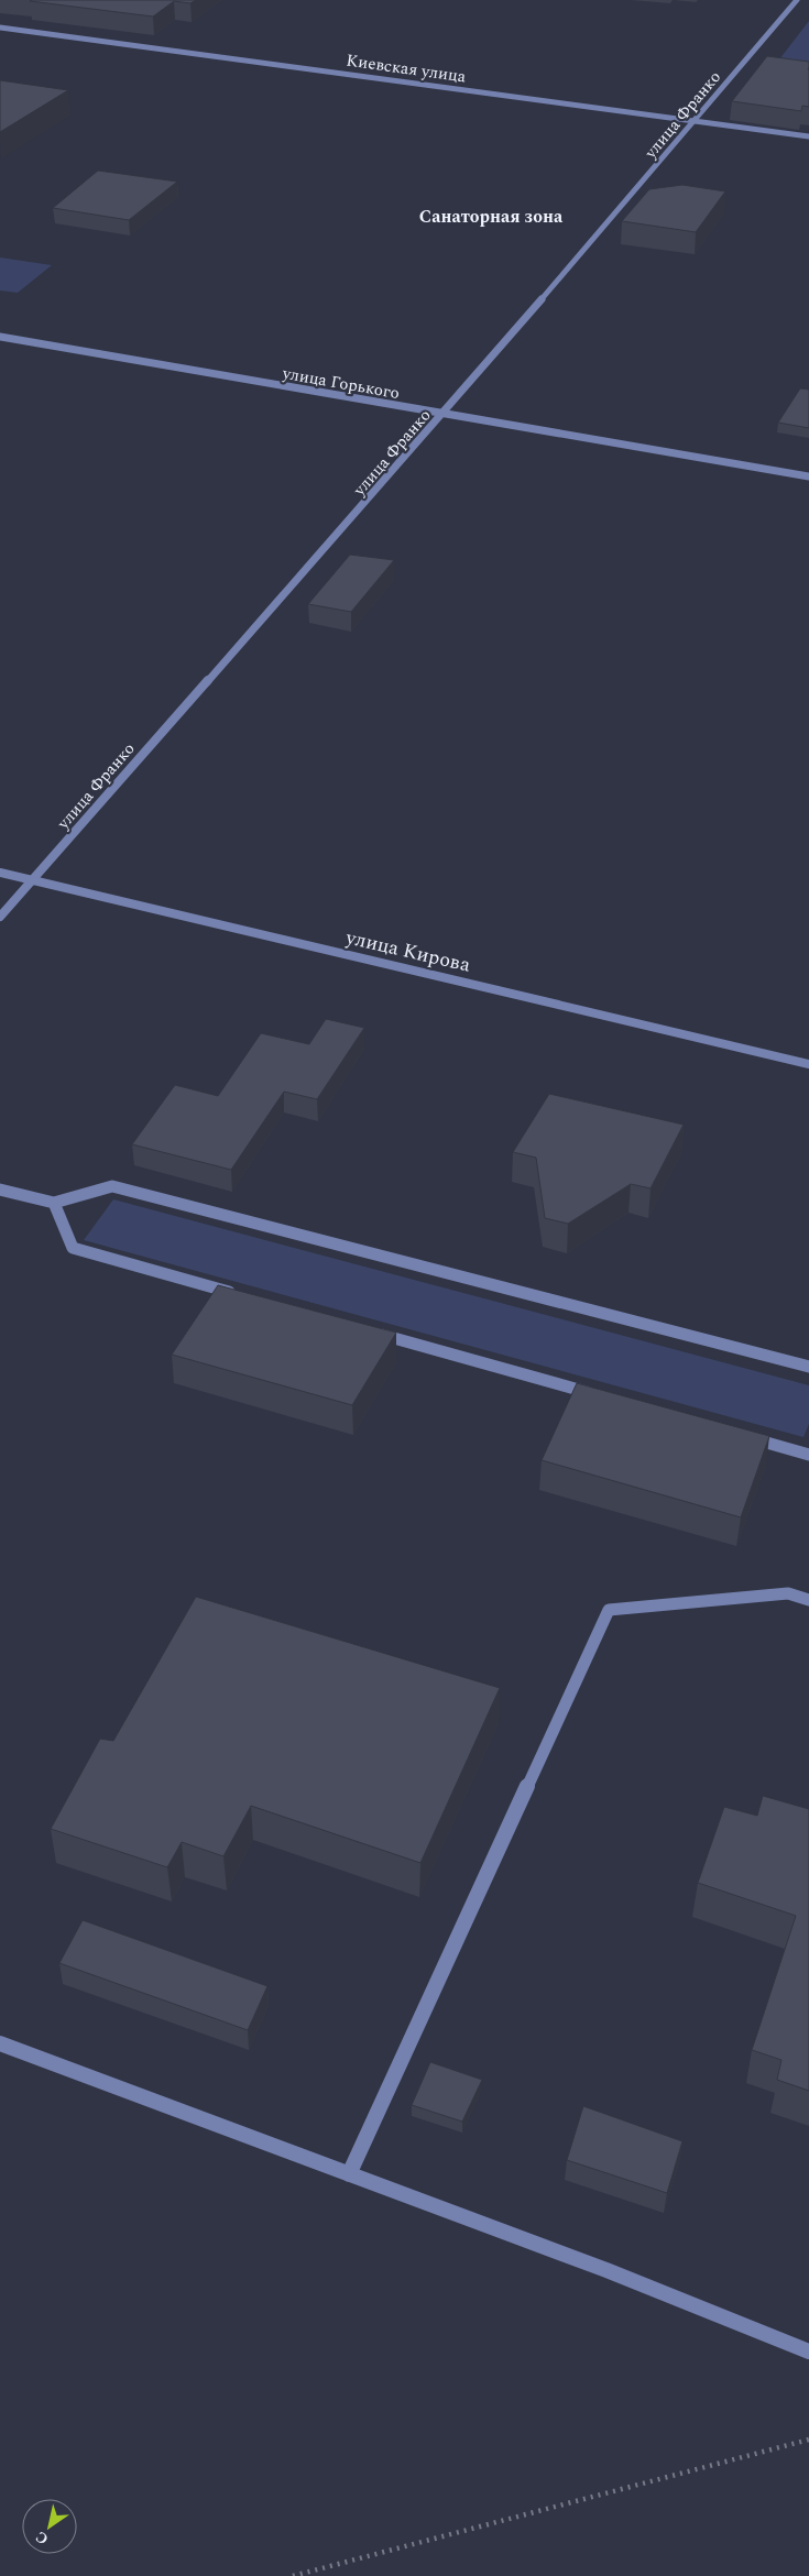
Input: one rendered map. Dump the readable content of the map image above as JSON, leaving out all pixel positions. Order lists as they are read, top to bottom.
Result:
{
  "streets": {
    "street": [
      "Киевская улица",
      "улица Франко",
      "улица Горького",
      "улица Кирова"
    ]
  },
  "crossings": [
    ["Киевская улица", "улица Франко"],
    ["улица Франко", "улица Горького"],
    ["улица Франко", "улица Кирова"]
  ],
  "districts": ["Санаторная зона"],
  "north": "bottom left"
}
